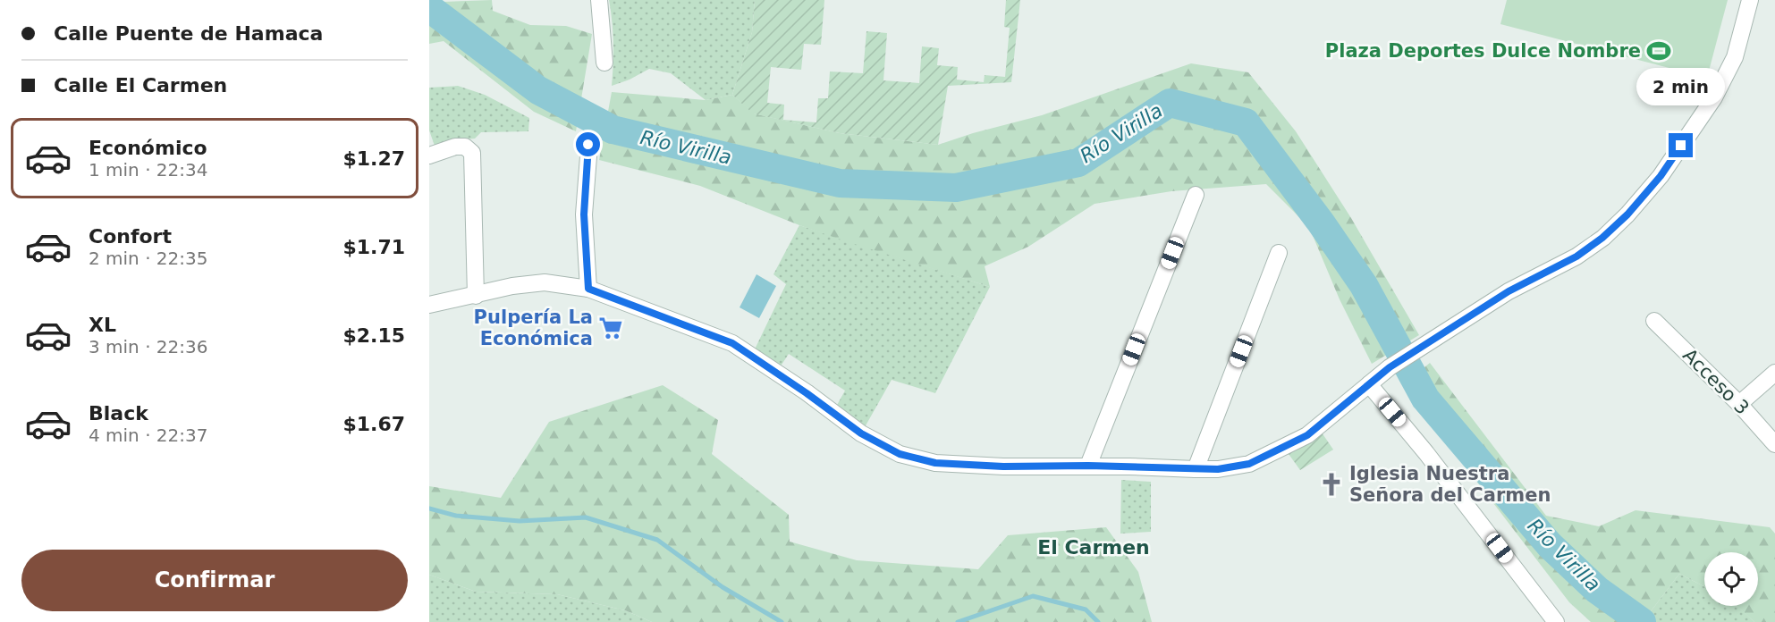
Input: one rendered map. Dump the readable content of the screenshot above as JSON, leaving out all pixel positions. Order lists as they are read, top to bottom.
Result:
{
  "streets": {
    "street": ["Acceso 3"]
  },
  "districts": ["El Carmen"],
  "water": ["Río Virilla"],
  "places": {
    "sports": ["Plaza Deportes Dulce Nombre"],
    "supermarket": ["Pulpería La Económica"],
    "church": ["Iglesia Nuestra Señora del Carmen"]
  },
  "page": {
    "banner": ["Calle Puente de Hamaca", "Calle El Carmen"],
    "bubble": "2 min",
    "list": [
      {
        "name": "Económico",
        "note": "1 min · 22:34",
        "value": "$1.27"
      },
      {
        "name": "Confort",
        "note": "2 min · 22:35",
        "value": "$1.71"
      },
      {
        "name": "XL",
        "note": "3 min · 22:36",
        "value": "$2.15"
      },
      {
        "name": "Black",
        "note": "4 min · 22:37",
        "value": "$1.67"
      }
    ],
    "buttons": "Confirmar"
  }
}
